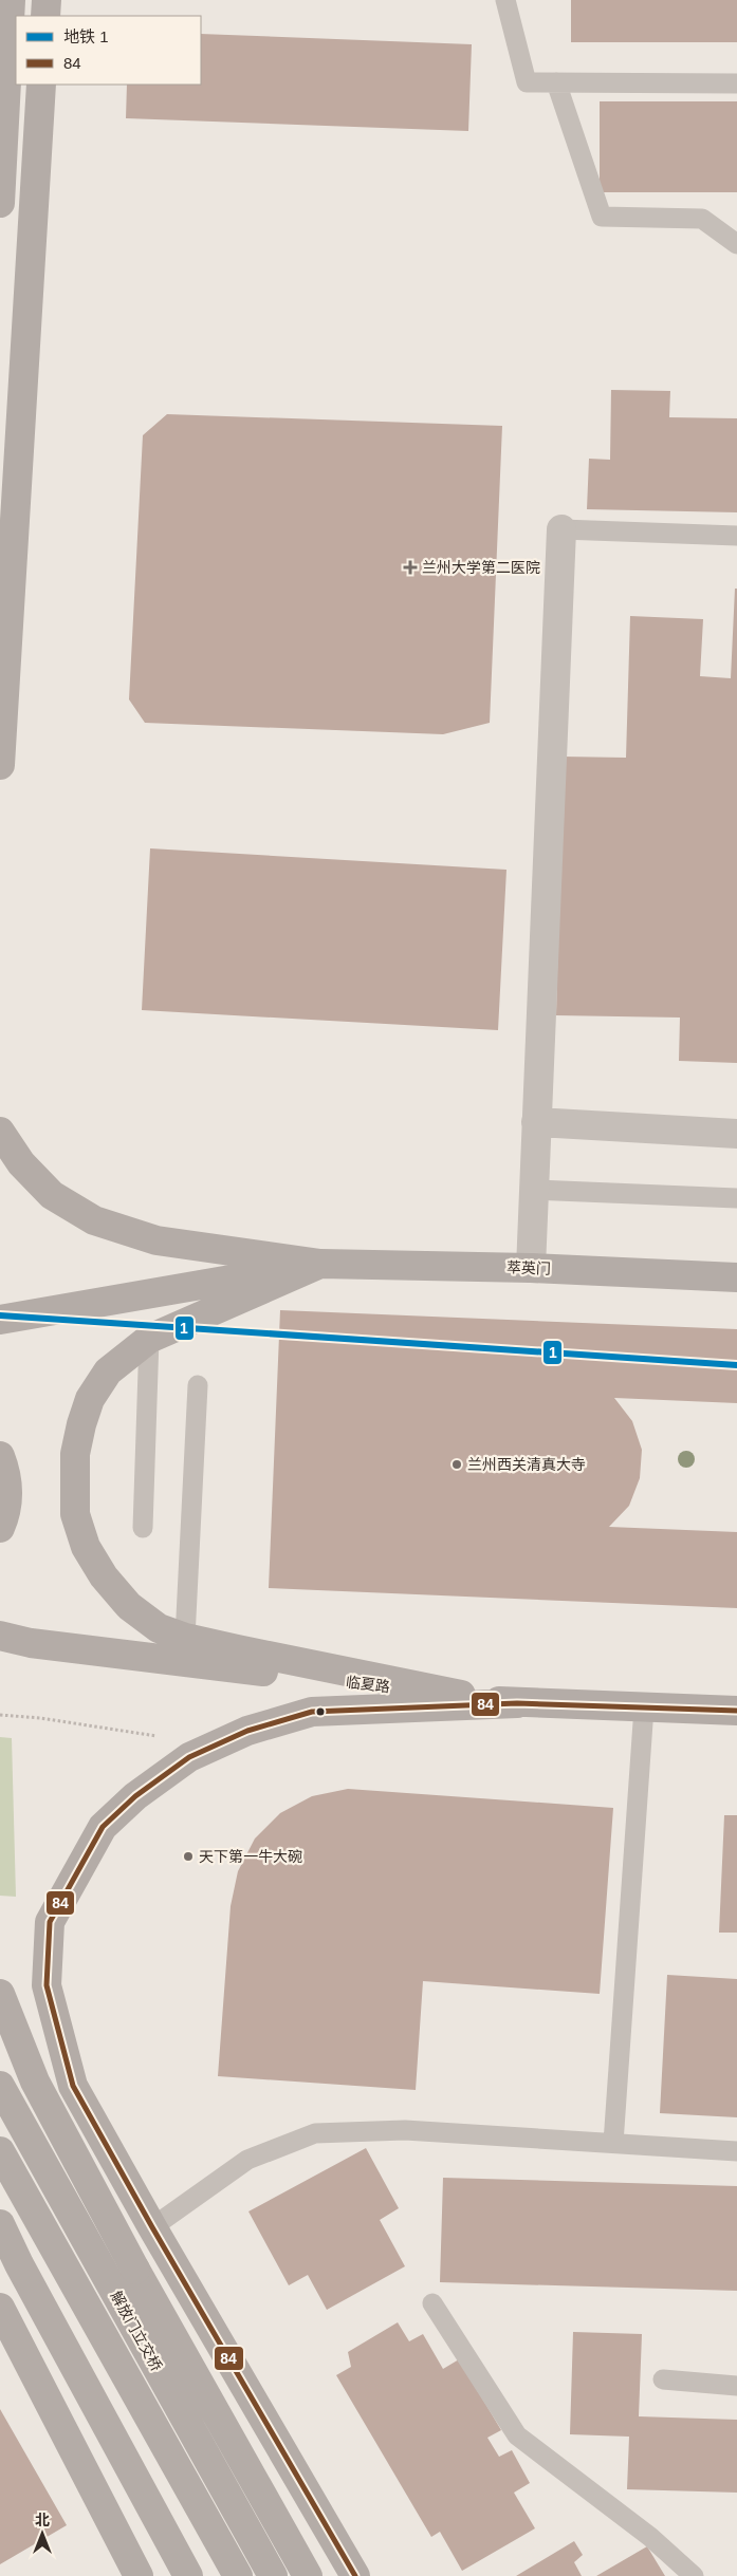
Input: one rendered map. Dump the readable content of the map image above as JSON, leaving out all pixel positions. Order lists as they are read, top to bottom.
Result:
{
  "streets": {
    "main road": ["萃英门", "临夏路", "解放门立交桥"]
  },
  "places": {
    "health": ["兰州大学第二医院"],
    "other": ["兰州西关清真大寺", "天下第一牛大碗"]
  },
  "lines": ["metro line 1", "transit line 84"],
  "legend": ["地铁 1", "84"],
  "north": "top"
}
